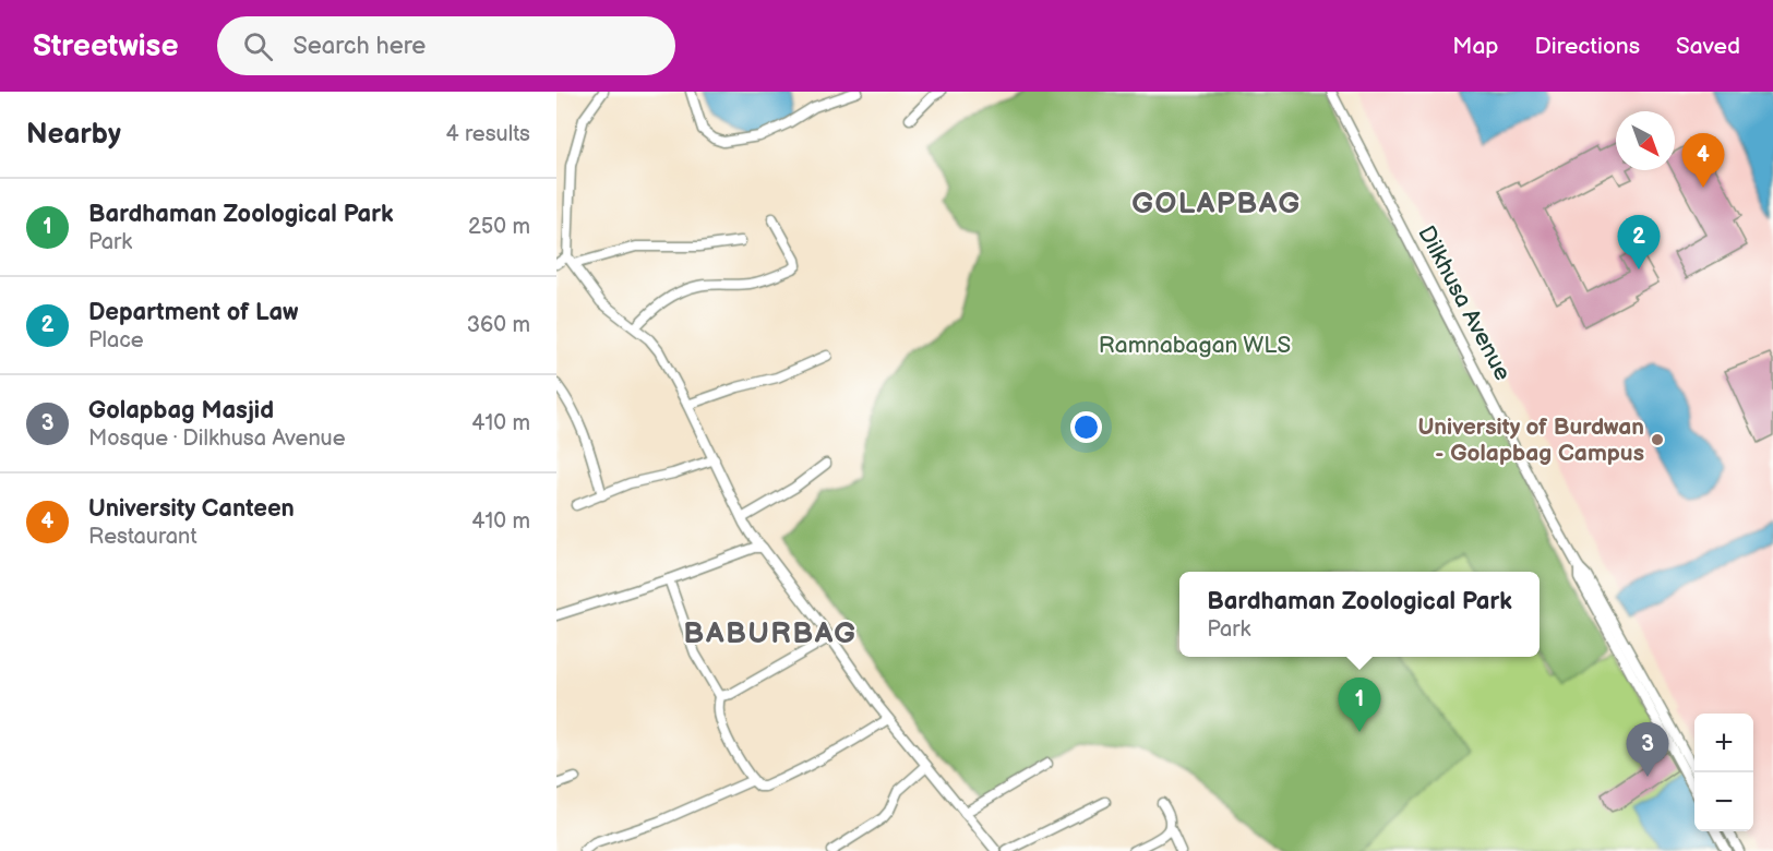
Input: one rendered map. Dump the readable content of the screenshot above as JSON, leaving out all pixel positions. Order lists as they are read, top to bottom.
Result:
{
  "streets": {
    "street": ["Dilkhusa Avenue"]
  },
  "districts": ["GOLAPBAG", "BABURBAG"],
  "parks": ["Ramnabagan WLS"],
  "places": ["University of Burdwan - Golapbag Campus"],
  "north": "bottom right",
  "page": {
    "header": "Streetwise",
    "search": "Search here",
    "nav": ["Map", "Directions", "Saved"],
    "heading": ["Nearby", "4 results"],
    "pins": [
      "4",
      "2",
      "1",
      "3"
    ],
    "list": [
      {
        "mark": "1",
        "name": "Bardhaman Zoological Park",
        "note": "Park",
        "value": "250 m"
      },
      {
        "mark": "2",
        "name": "Department of Law",
        "note": "Place",
        "value": "360 m"
      },
      {
        "mark": "3",
        "name": "Golapbag Masjid",
        "note": "Mosque · Dilkhusa Avenue",
        "value": "410 m"
      },
      {
        "mark": "4",
        "name": "University Canteen",
        "note": "Restaurant",
        "value": "410 m"
      }
    ],
    "popup": ["Bardhaman Zoological Park", "Park"],
    "map_buttons": ["+", "−"]
  }
}
